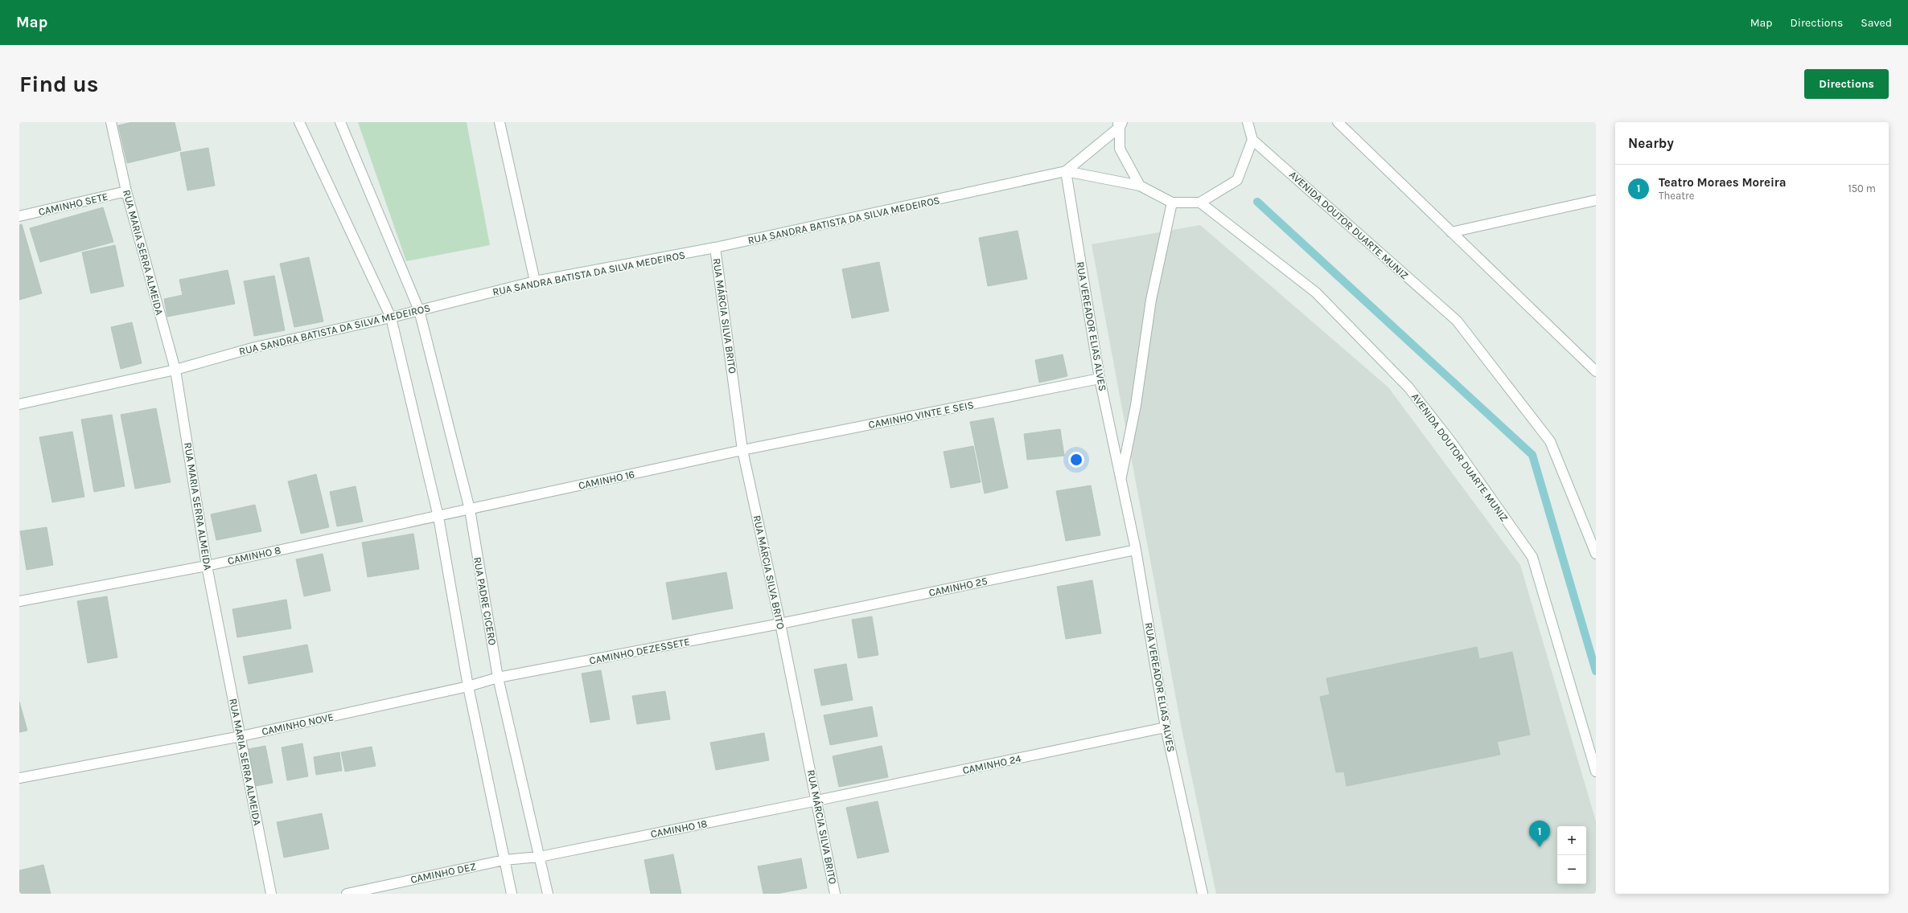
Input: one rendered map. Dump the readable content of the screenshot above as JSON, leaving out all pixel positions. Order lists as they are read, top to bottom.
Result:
{
  "streets": {
    "street": [
      "CAMINHO SETE",
      "RUA SANDRA BATISTA DA SILVA MEDEIROS",
      "AVENIDA DOUTOR DUARTE MUNIZ",
      "RUA MARIA SERRA ALMEIDA",
      "RUA MÁRCIA SILVA BRITO",
      "RUA VEREADOR ELIAS ALVES",
      "CAMINHO VINTE E SEIS",
      "CAMINHO 16",
      "CAMINHO 8",
      "CAMINHO 25",
      "RUA PADRE CICERO",
      "CAMINHO DEZESSETE",
      "CAMINHO NOVE",
      "CAMINHO 24",
      "CAMINHO 18",
      "CAMINHO DEZ"
    ]
  },
  "crossings": [
    ["CAMINHO SETE", "RUA MARIA SERRA ALMEIDA"],
    ["RUA SANDRA BATISTA DA SILVA MEDEIROS", "RUA MARIA SERRA ALMEIDA"],
    ["RUA SANDRA BATISTA DA SILVA MEDEIROS", "RUA MÁRCIA SILVA BRITO"],
    ["RUA SANDRA BATISTA DA SILVA MEDEIROS", "RUA VEREADOR ELIAS ALVES"],
    ["RUA SANDRA BATISTA DA SILVA MEDEIROS", "RUA PADRE CICERO"],
    ["RUA MARIA SERRA ALMEIDA", "CAMINHO 8"],
    ["RUA MARIA SERRA ALMEIDA", "CAMINHO NOVE"],
    ["RUA MÁRCIA SILVA BRITO", "CAMINHO VINTE E SEIS"],
    ["RUA MÁRCIA SILVA BRITO", "CAMINHO 16"],
    ["RUA MÁRCIA SILVA BRITO", "CAMINHO 25"],
    ["RUA MÁRCIA SILVA BRITO", "CAMINHO DEZESSETE"],
    ["RUA MÁRCIA SILVA BRITO", "CAMINHO 24"],
    ["RUA MÁRCIA SILVA BRITO", "CAMINHO 18"],
    ["RUA VEREADOR ELIAS ALVES", "CAMINHO VINTE E SEIS"],
    ["RUA VEREADOR ELIAS ALVES", "CAMINHO 25"],
    ["RUA VEREADOR ELIAS ALVES", "CAMINHO 24"],
    ["CAMINHO VINTE E SEIS", "CAMINHO 16"],
    ["CAMINHO 16", "CAMINHO 8"],
    ["CAMINHO 16", "RUA PADRE CICERO"],
    ["CAMINHO 8", "RUA PADRE CICERO"],
    ["CAMINHO 25", "CAMINHO DEZESSETE"],
    ["RUA PADRE CICERO", "CAMINHO DEZESSETE"],
    ["RUA PADRE CICERO", "CAMINHO NOVE"],
    ["RUA PADRE CICERO", "CAMINHO 18"],
    ["RUA PADRE CICERO", "CAMINHO DEZ"],
    ["CAMINHO DEZESSETE", "CAMINHO NOVE"],
    ["CAMINHO 24", "CAMINHO 18"],
    ["CAMINHO 18", "CAMINHO DEZ"]
  ],
  "page": {
    "header": "Map",
    "nav": ["Map", "Directions", "Saved"],
    "buttons": "Directions",
    "title": "Find us",
    "heading": "Nearby",
    "list": [
      {
        "mark": "1",
        "name": "Teatro Moraes Moreira",
        "note": "Theatre",
        "value": "150 m"
      }
    ],
    "pins": "1",
    "map_buttons": ["+", "−"]
  }
}
